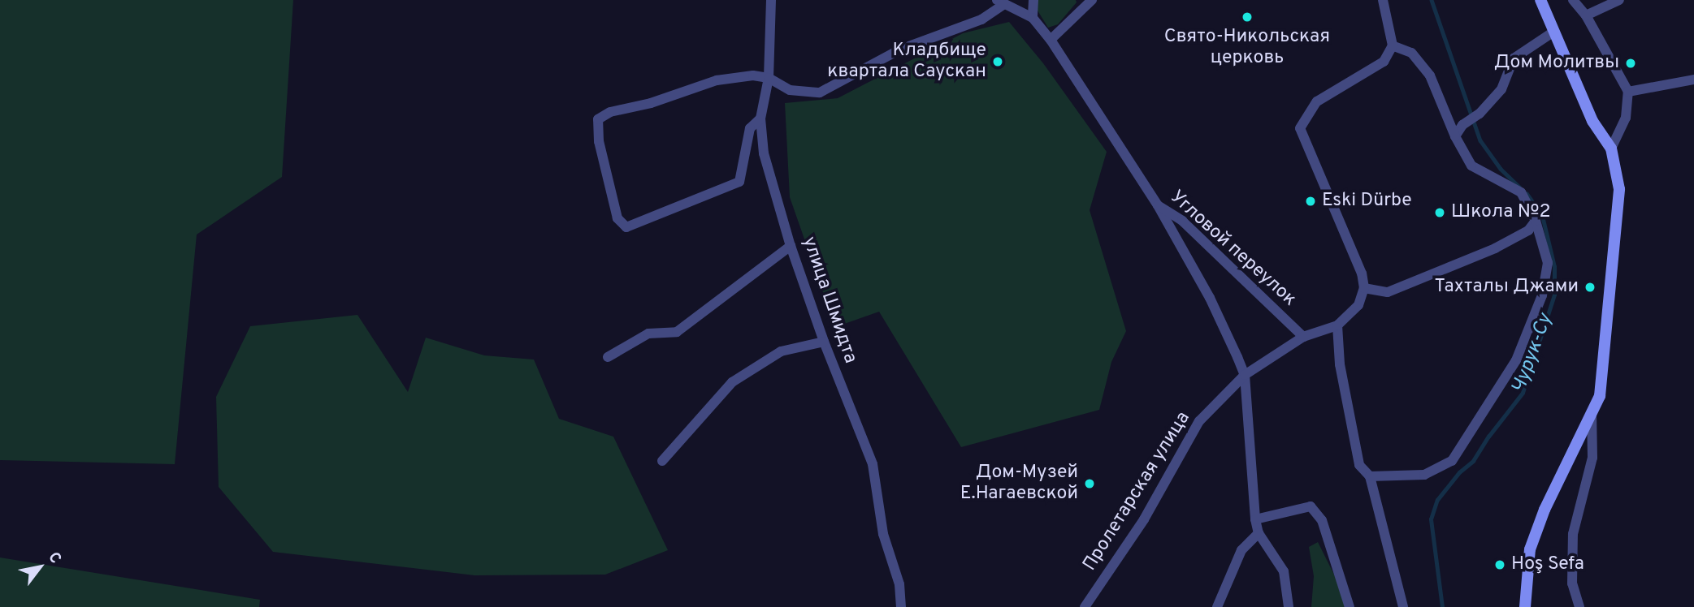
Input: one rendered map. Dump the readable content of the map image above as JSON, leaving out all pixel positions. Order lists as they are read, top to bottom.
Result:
{
  "streets": {
    "street": ["Угловой переулок", "улица Шмидта", "Пролетарская улица"]
  },
  "crossings": [
    ["Угловой переулок", "Пролетарская улица"]
  ],
  "water": ["Чурук-Су"],
  "places": [
    "Свято-Никольская церковь",
    "Кладбище квартала Саускан",
    "Дом Молитвы",
    "Eski Dürbe",
    "Школа №2",
    "Тахталы Джами",
    "Дом-Музей Е.Нагаевской",
    "Hoş Sefa"
  ],
  "north": "top right"
}
